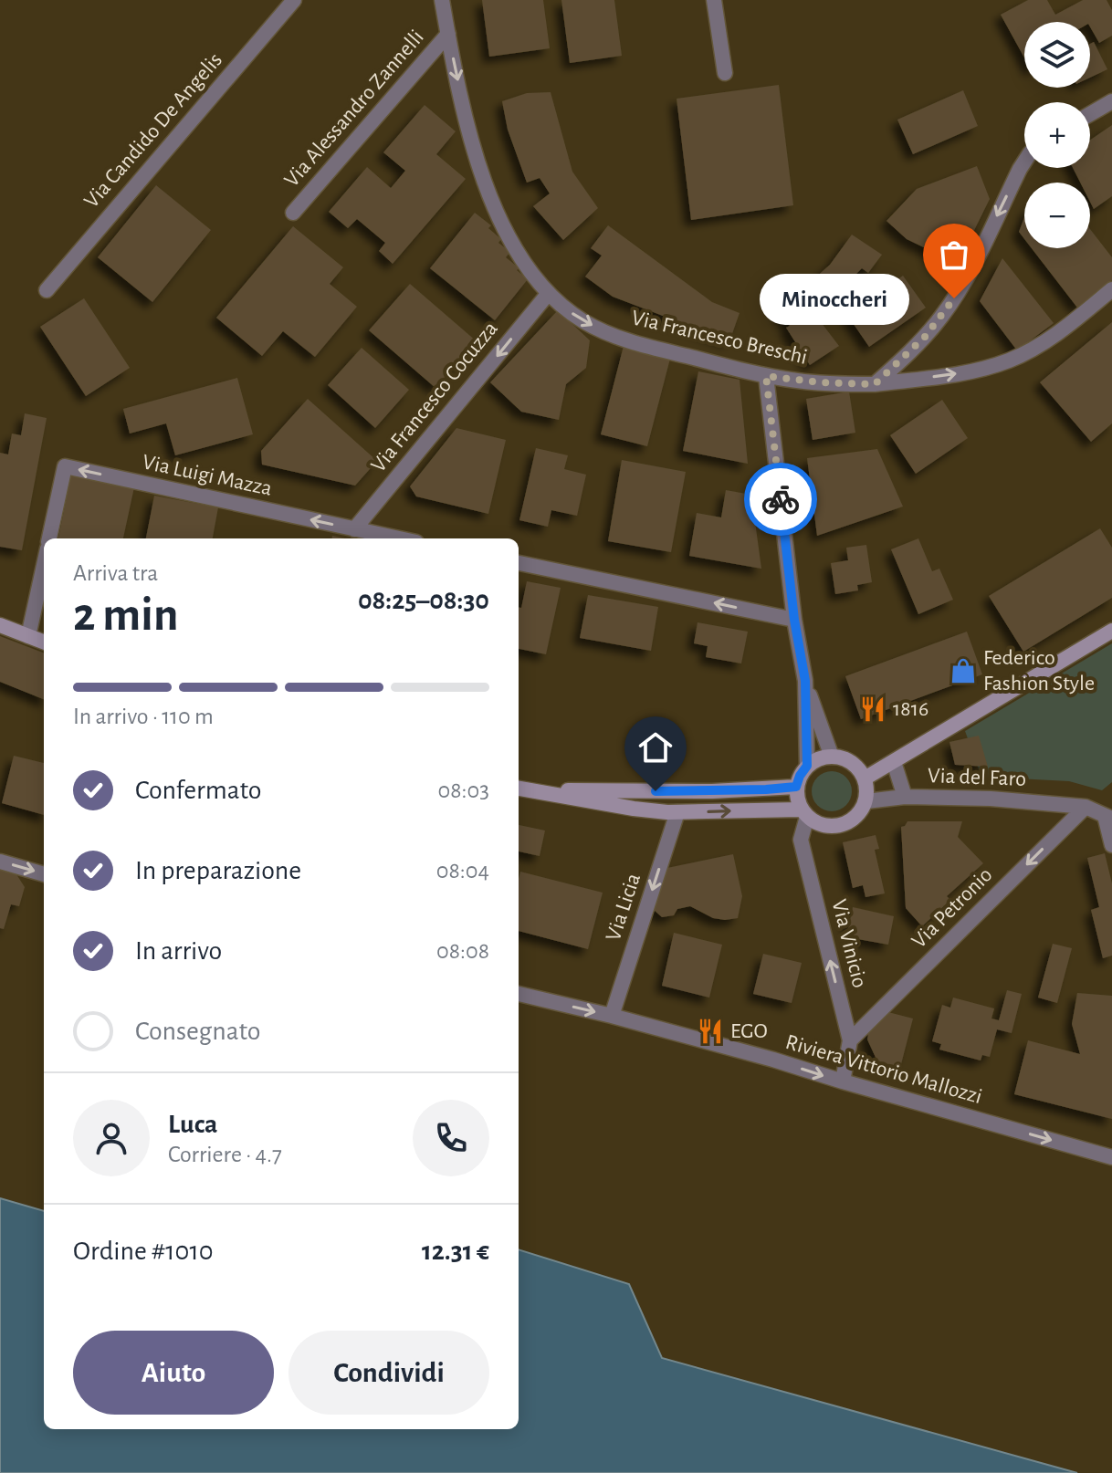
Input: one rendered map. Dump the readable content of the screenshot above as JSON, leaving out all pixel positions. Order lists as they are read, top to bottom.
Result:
{
  "streets": {
    "street": [
      "Via Alessandro Zannelli",
      "Via Candido De Angelis",
      "Via Francesco Breschi",
      "Via Francesco Cocuzza",
      "Via Luigi Mazza",
      "Via del Faro",
      "Via Licia",
      "Via Petronio",
      "Via Vinicio",
      "Riviera Vittorio Mallozzi"
    ]
  },
  "crossings": [
    ["Via Alessandro Zannelli", "Via Francesco Breschi"],
    ["Via Francesco Breschi", "Via Francesco Cocuzza"],
    ["Via Francesco Cocuzza", "Via Luigi Mazza"],
    ["Via del Faro", "Via Petronio"],
    ["Via del Faro", "Via Vinicio"],
    ["Via Licia", "Riviera Vittorio Mallozzi"],
    ["Via Petronio", "Via Vinicio"],
    ["Via Vinicio", "Riviera Vittorio Mallozzi"]
  ],
  "one_way": [
    "Via Francesco Cocuzza",
    "Via Luigi Mazza",
    "Via Licia",
    "Via Petronio",
    "Via Vinicio",
    "Riviera Vittorio Mallozzi"
  ],
  "places": {
    "other": ["Minoccheri"],
    "shop": ["Federico Fashion Style"],
    "restaurant": ["1816", "EGO"]
  },
  "page": {
    "map_buttons": ["+", "−"],
    "bubble": "Minoccheri",
    "heading": ["2 min", "Arriva tra", "08:25–08:30"],
    "panel": [
      "Luca",
      "Corriere · 4.7",
      "Ordine #1010",
      "12.31 €"
    ],
    "bar": "In arrivo · 110 m",
    "list": [
      ["Confermato", "08:03"],
      ["In preparazione", "08:04"],
      ["In arrivo", "08:08"],
      "Consegnato"
    ],
    "buttons": ["Aiuto", "Condividi"]
  }
}
